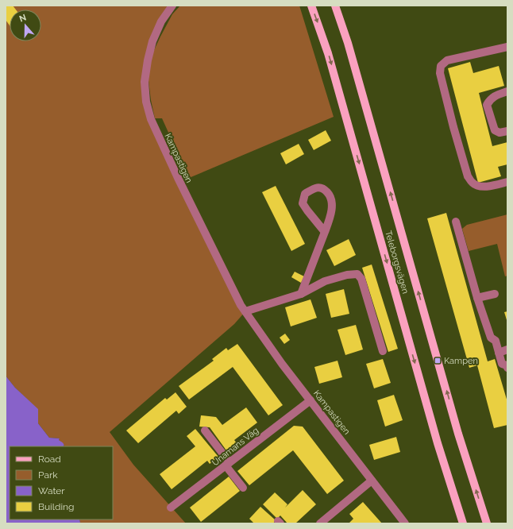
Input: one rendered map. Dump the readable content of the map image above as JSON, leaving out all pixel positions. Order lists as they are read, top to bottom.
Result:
{
  "streets": {
    "main road": ["Teleborgsvägen"],
    "street": ["Kampastigen", "Unamans Väg"]
  },
  "crossings": [
    ["Kampastigen", "Unamans Väg"]
  ],
  "places": {
    "transit": ["Kampen"]
  },
  "legend": [
    "Road",
    "Park",
    "Water",
    "Building"
  ],
  "north": "top"
}
